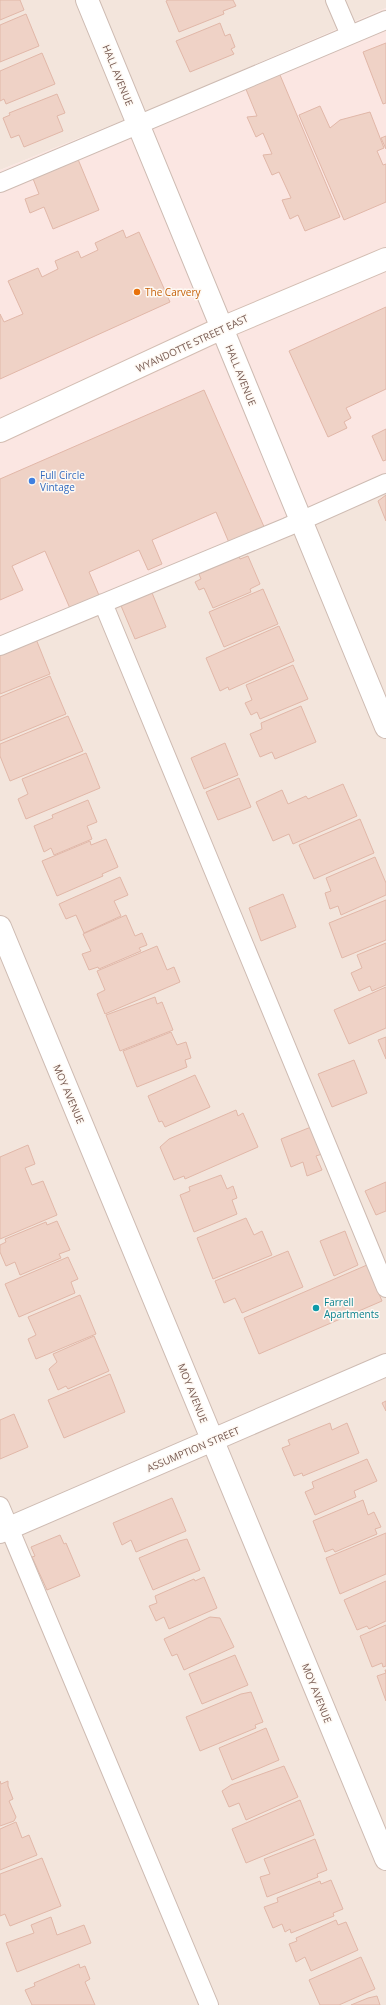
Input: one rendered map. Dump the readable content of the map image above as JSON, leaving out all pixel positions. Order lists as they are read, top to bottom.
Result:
{
  "streets": {
    "street": [
      "HALL AVENUE",
      "WYANDOTTE STREET EAST",
      "MOY AVENUE",
      "ASSUMPTION STREET"
    ]
  },
  "crossings": [
    ["HALL AVENUE", "WYANDOTTE STREET EAST"],
    ["MOY AVENUE", "ASSUMPTION STREET"]
  ],
  "places": ["The Carvery", "Full Circle Vintage", "Farrell Apartments"]
}
